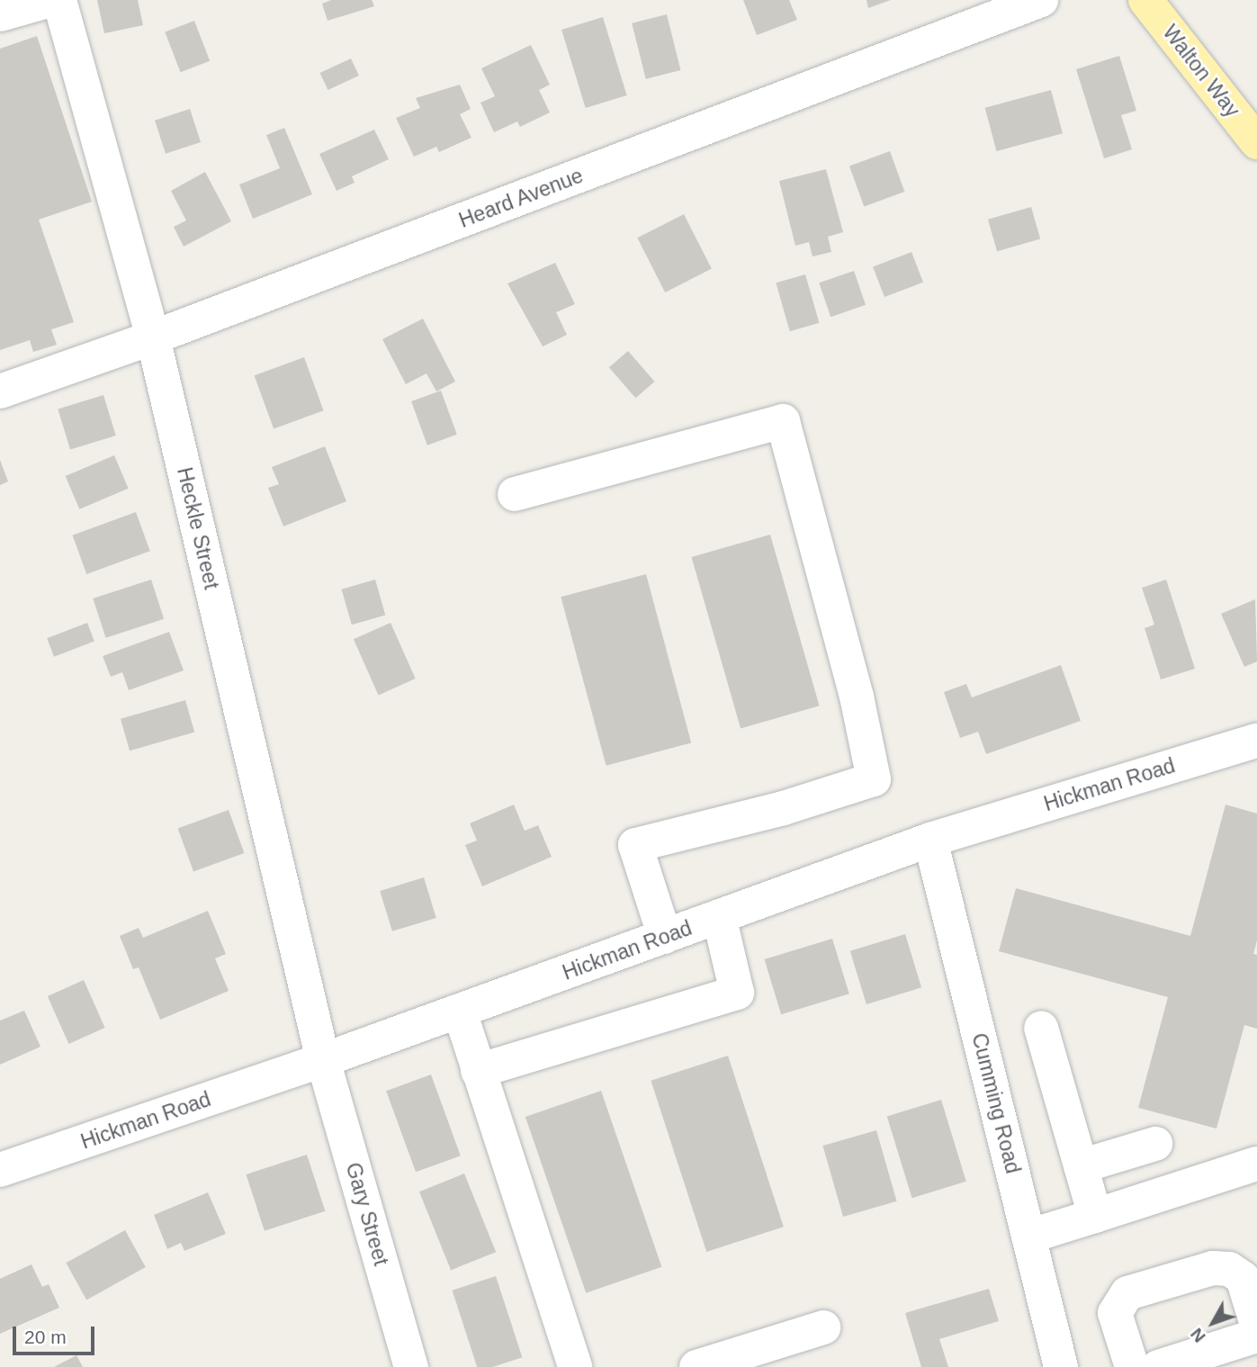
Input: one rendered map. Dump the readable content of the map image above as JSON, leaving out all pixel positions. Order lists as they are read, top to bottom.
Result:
{
  "streets": {
    "main road": ["Walton Way"],
    "street": [
      "Heard Avenue",
      "Heckle Street",
      "Hickman Road",
      "Cumming Road",
      "Gary Street"
    ]
  },
  "crossings": [
    ["Heard Avenue", "Heckle Street"],
    ["Heckle Street", "Hickman Road"],
    ["Heckle Street", "Gary Street"],
    ["Hickman Road", "Cumming Road"],
    ["Hickman Road", "Gary Street"]
  ],
  "scale_bar": "20 m",
  "north": "bottom left"
}
